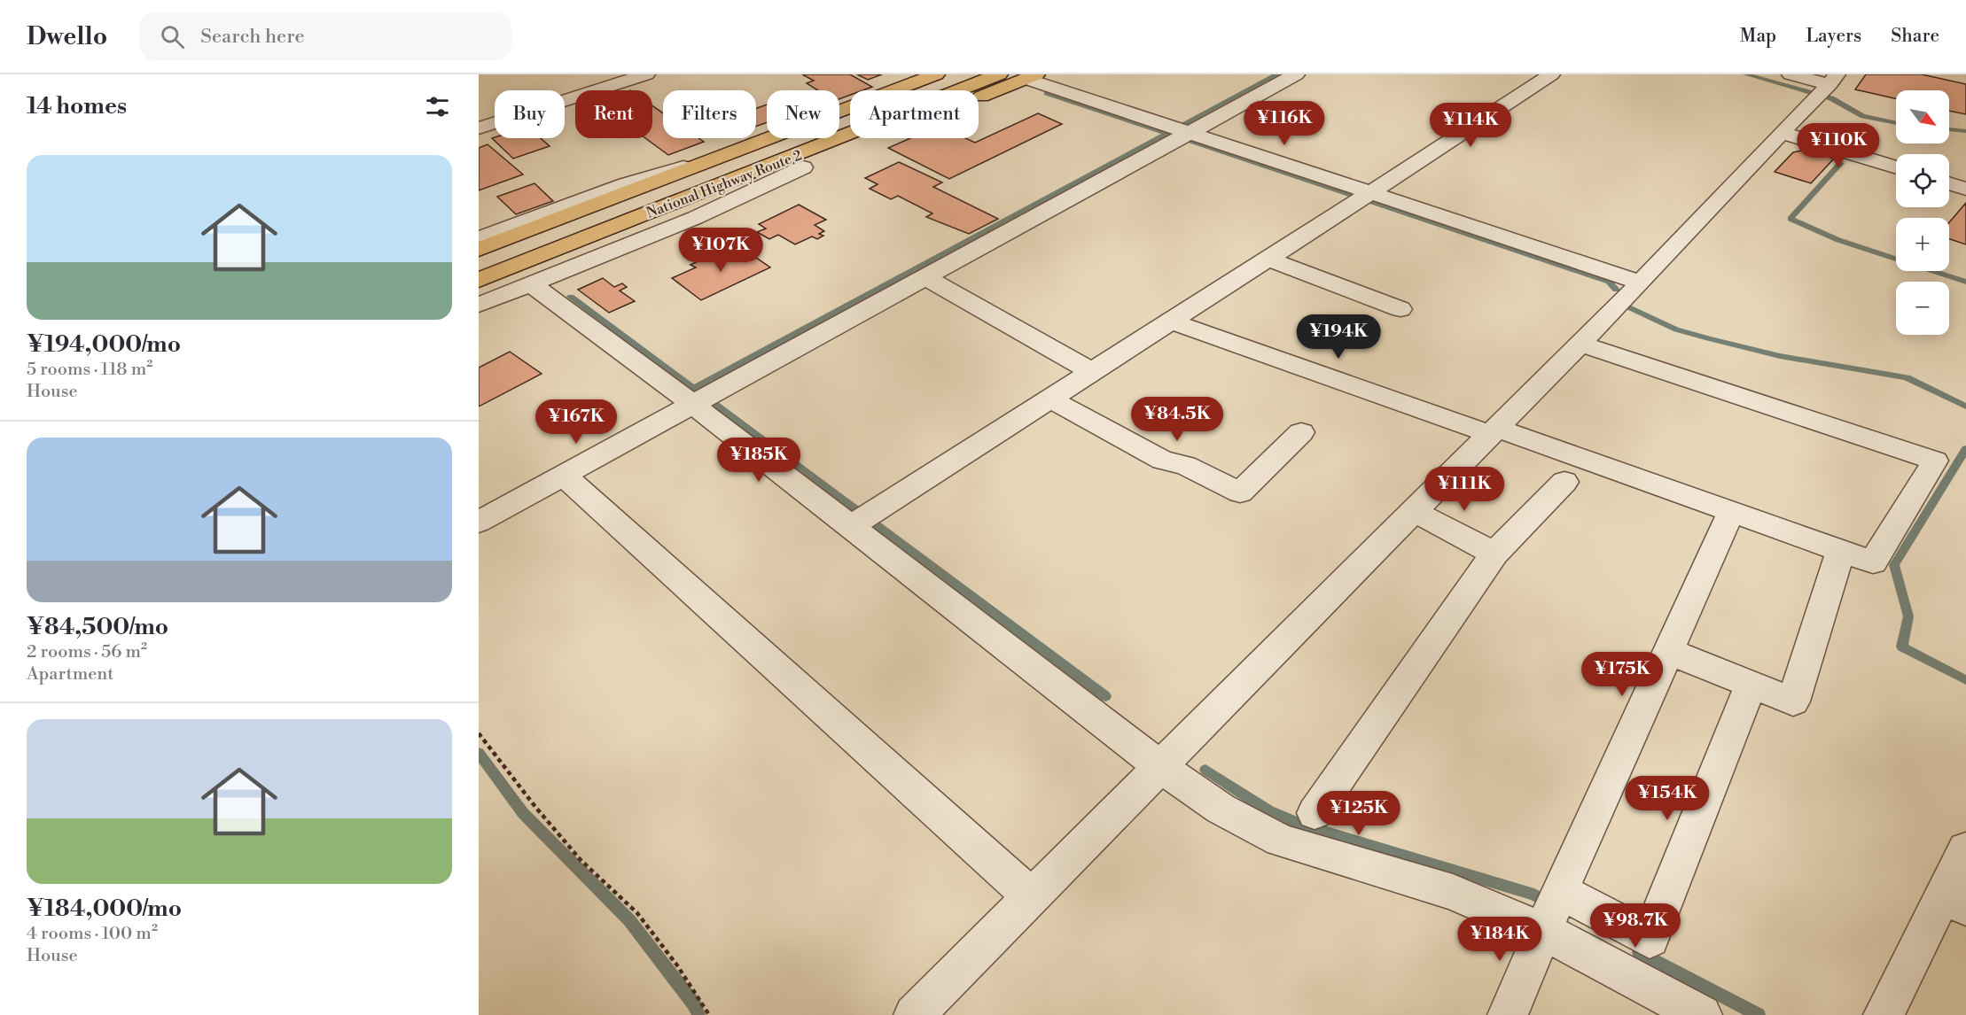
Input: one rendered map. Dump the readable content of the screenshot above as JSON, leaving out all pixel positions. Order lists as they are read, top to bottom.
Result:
{
  "streets": {
    "highway": ["National Highway Route 2"]
  },
  "north": "bottom right",
  "page": {
    "header": "Dwello",
    "search": "Search here",
    "nav": ["Map", "Layers", "Share"],
    "heading": "14 homes",
    "map_buttons": ["+", "−"],
    "chip": [
      "Buy",
      "Rent",
      "Filters",
      "New",
      "Apartment"
    ],
    "price": [
      "¥116K",
      "¥114K",
      "¥110K",
      "¥107K",
      "¥194K",
      "¥84.5K",
      "¥167K",
      "¥185K",
      "¥111K",
      "¥175K",
      "¥154K",
      "¥125K",
      "¥98.7K",
      "¥184K"
    ],
    "list": [
      {
        "name": "¥194,000/mo",
        "note": "5 rooms · 118 m² · House"
      },
      {
        "name": "¥84,500/mo",
        "note": "2 rooms · 56 m² · Apartment"
      },
      {
        "name": "¥184,000/mo",
        "note": "4 rooms · 100 m² · House"
      }
    ]
  }
}
